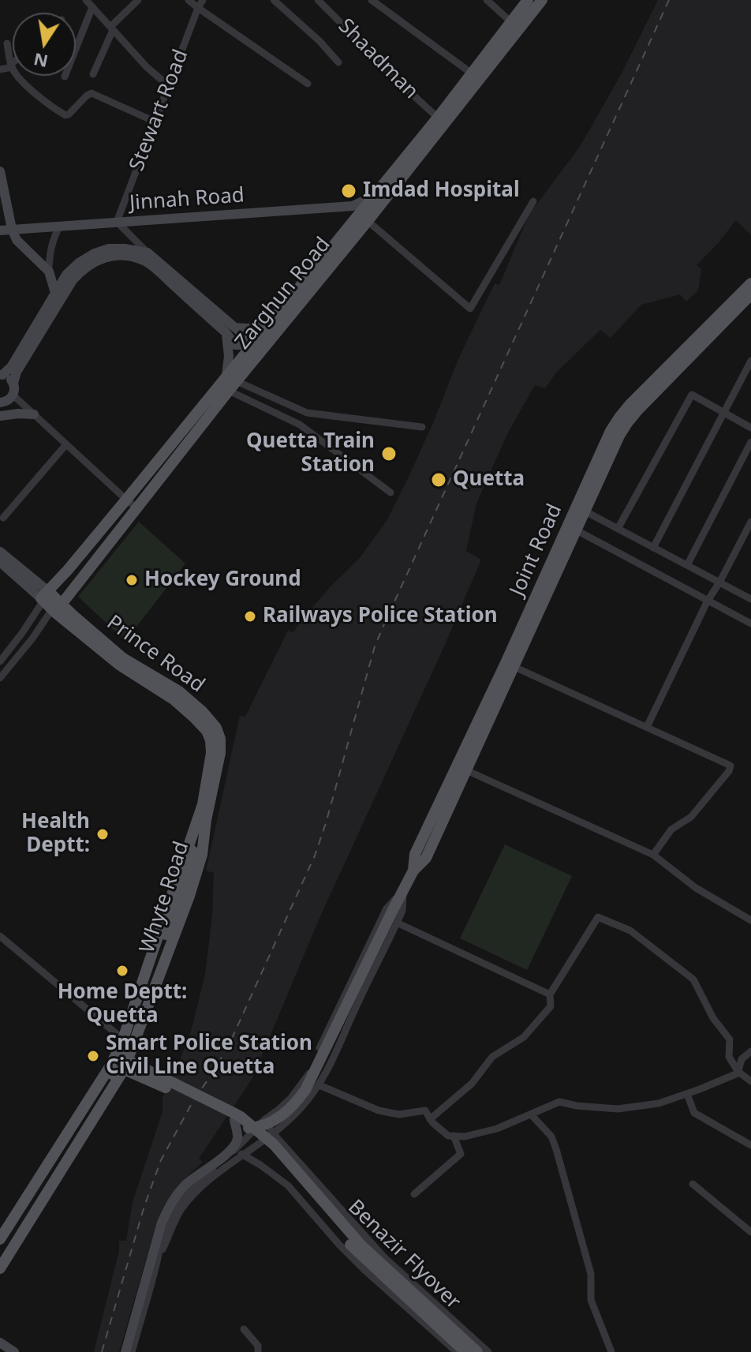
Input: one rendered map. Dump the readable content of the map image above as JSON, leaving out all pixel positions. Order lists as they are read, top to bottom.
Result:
{
  "streets": {
    "main road": [
      "Zarghun Road",
      "Joint Road",
      "Prince Road",
      "Whyte Road",
      "Benazir Flyover"
    ],
    "street": ["Shaadman", "Stewart Road", "Jinnah Road"]
  },
  "crossings": [
    ["Shaadman", "Zarghun Road"],
    ["Stewart Road", "Jinnah Road"],
    ["Jinnah Road", "Zarghun Road"],
    ["Zarghun Road", "Prince Road"],
    ["Joint Road", "Benazir Flyover"],
    ["Prince Road", "Whyte Road"],
    ["Whyte Road", "Benazir Flyover"]
  ],
  "places": [
    "Imdad Hospital",
    "Quetta Train Station",
    "Quetta",
    "Hockey Ground",
    "Railways Police Station",
    "Health Deptt:",
    "Home Deptt: Quetta",
    "Smart Police Station Civil Line Quetta"
  ],
  "north": "bottom"
}
